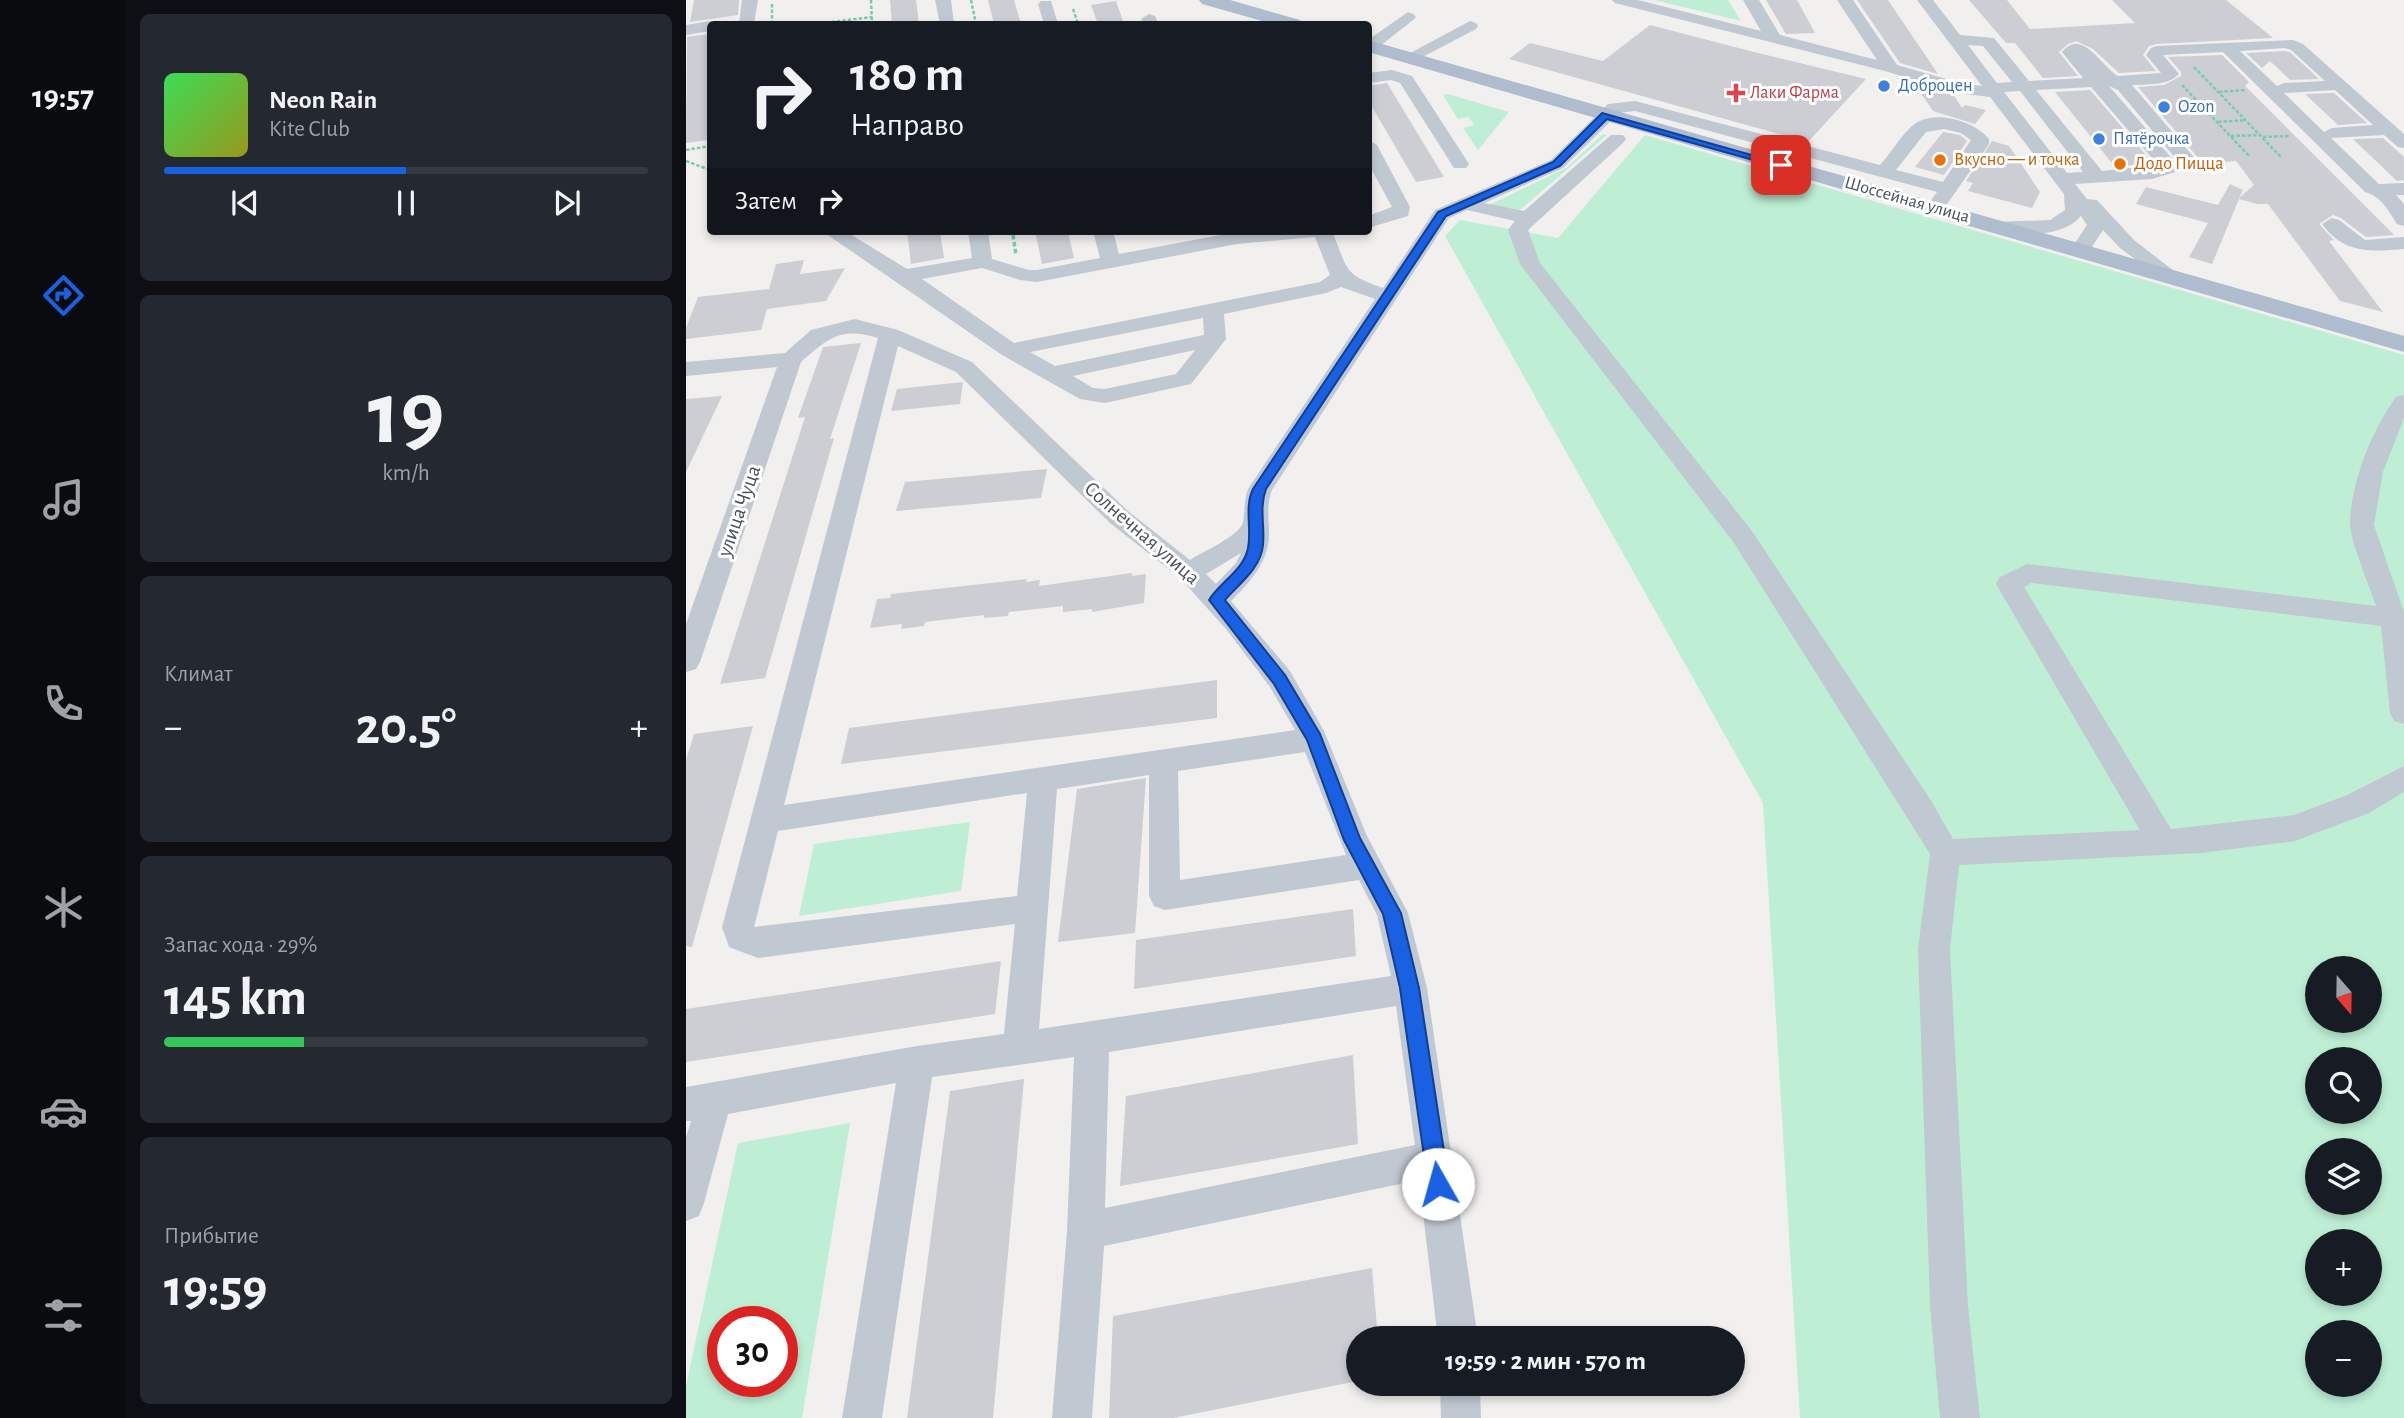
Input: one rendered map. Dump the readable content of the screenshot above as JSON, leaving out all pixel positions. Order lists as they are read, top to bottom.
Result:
{
  "streets": {
    "main road": ["Шоссейная улица"],
    "street": ["улица Чуца", "Солнечная улица"]
  },
  "crossings": [
    ["улица Чуца", "Солнечная улица"]
  ],
  "places": {
    "other": [
      "Доброцен",
      "Ozon",
      "Пятёрочка",
      "Вкусно — и точка",
      "Додо Пицца"
    ],
    "health": ["Лаки Фарма"]
  },
  "north": "bottom",
  "page": {
    "tabs": "19:57",
    "turn": ["180 m", "Направо"],
    "song": ["Neon Rain", "Kite Club"],
    "then": "Затем",
    "tile": [
      ["19", "km/h"],
      "Климат",
      ["Запас хода · 29%", "145 km"],
      ["Прибытие", "19:59"]
    ],
    "heat": ["−", "20.5°", "+"],
    "map_buttons": ["+", "−"],
    "limit": "30",
    "trip": "19:59 · 2 мин · 570 m"
  }
}
